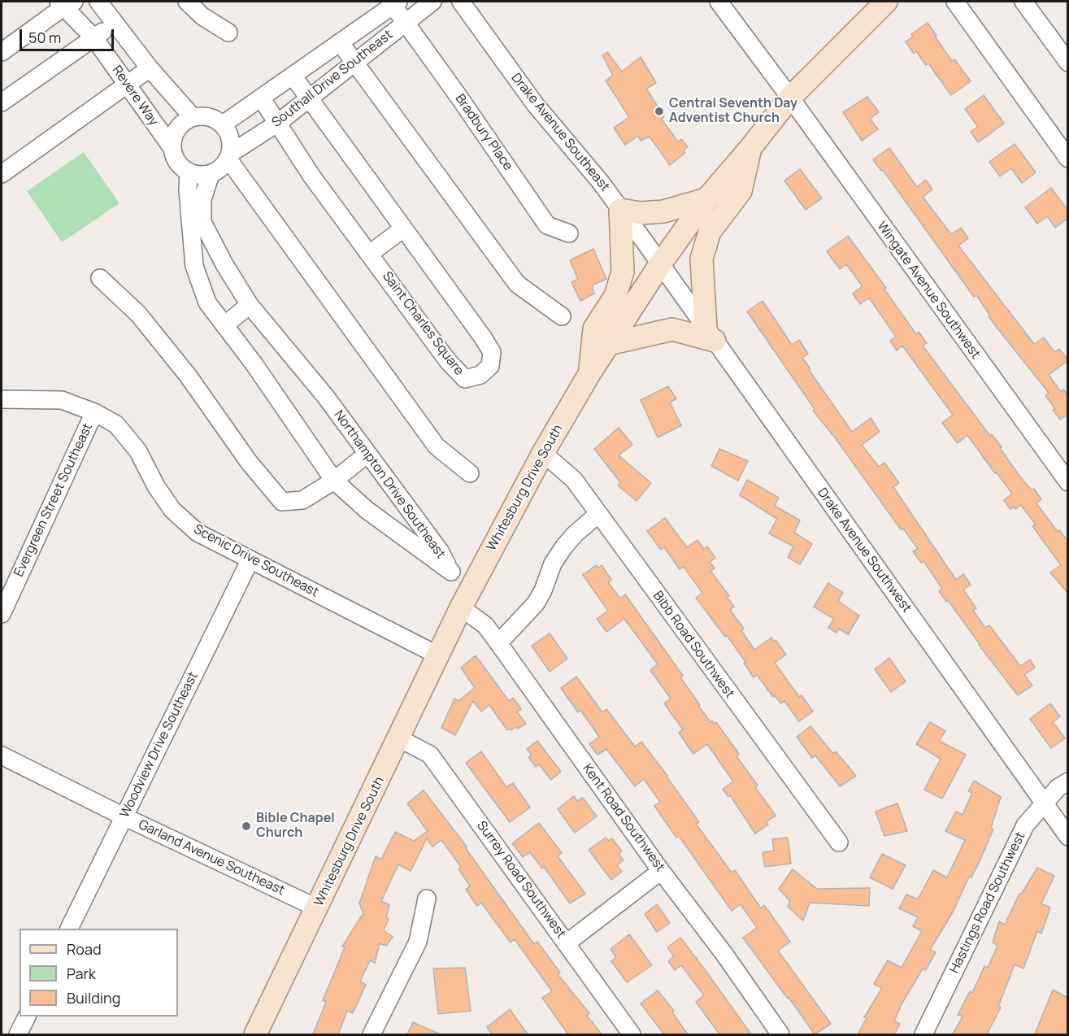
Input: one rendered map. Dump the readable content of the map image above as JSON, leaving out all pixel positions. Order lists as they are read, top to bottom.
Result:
{
  "streets": {
    "main road": ["Whitesburg Drive South"],
    "street": [
      "Southall Drive Southeast",
      "Revere Way",
      "Bradbury Place",
      "Drake Avenue Southeast",
      "Wingate Avenue Southwest",
      "Saint Charles Square",
      "Northampton Drive Southeast",
      "Evergreen Street Southeast",
      "Drake Avenue Southwest",
      "Scenic Drive Southeast",
      "Bibb Road Southwest",
      "Woodview Drive Southeast",
      "Kent Road Southwest",
      "Garland Avenue Southeast",
      "Surrey Road Southwest",
      "Hastings Road Southwest"
    ]
  },
  "crossings": [
    ["Southall Drive Southeast", "Revere Way"],
    ["Southall Drive Southeast", "Bradbury Place"],
    ["Southall Drive Southeast", "Saint Charles Square"],
    ["Southall Drive Southeast", "Northampton Drive Southeast"],
    ["Revere Way", "Northampton Drive Southeast"],
    ["Drake Avenue Southeast", "Whitesburg Drive South"],
    ["Drake Avenue Southeast", "Drake Avenue Southwest"],
    ["Wingate Avenue Southwest", "Whitesburg Drive South"],
    ["Whitesburg Drive South", "Drake Avenue Southwest"],
    ["Whitesburg Drive South", "Scenic Drive Southeast"],
    ["Whitesburg Drive South", "Bibb Road Southwest"],
    ["Whitesburg Drive South", "Kent Road Southwest"],
    ["Whitesburg Drive South", "Garland Avenue Southeast"],
    ["Whitesburg Drive South", "Surrey Road Southwest"],
    ["Evergreen Street Southeast", "Scenic Drive Southeast"],
    ["Drake Avenue Southwest", "Hastings Road Southwest"],
    ["Scenic Drive Southeast", "Woodview Drive Southeast"],
    ["Woodview Drive Southeast", "Garland Avenue Southeast"]
  ],
  "places": ["Central Seventh Day Adventist Church", "Bible Chapel Church"],
  "legend": ["Road", "Park", "Building"],
  "scale_bar": "50 m"
}
